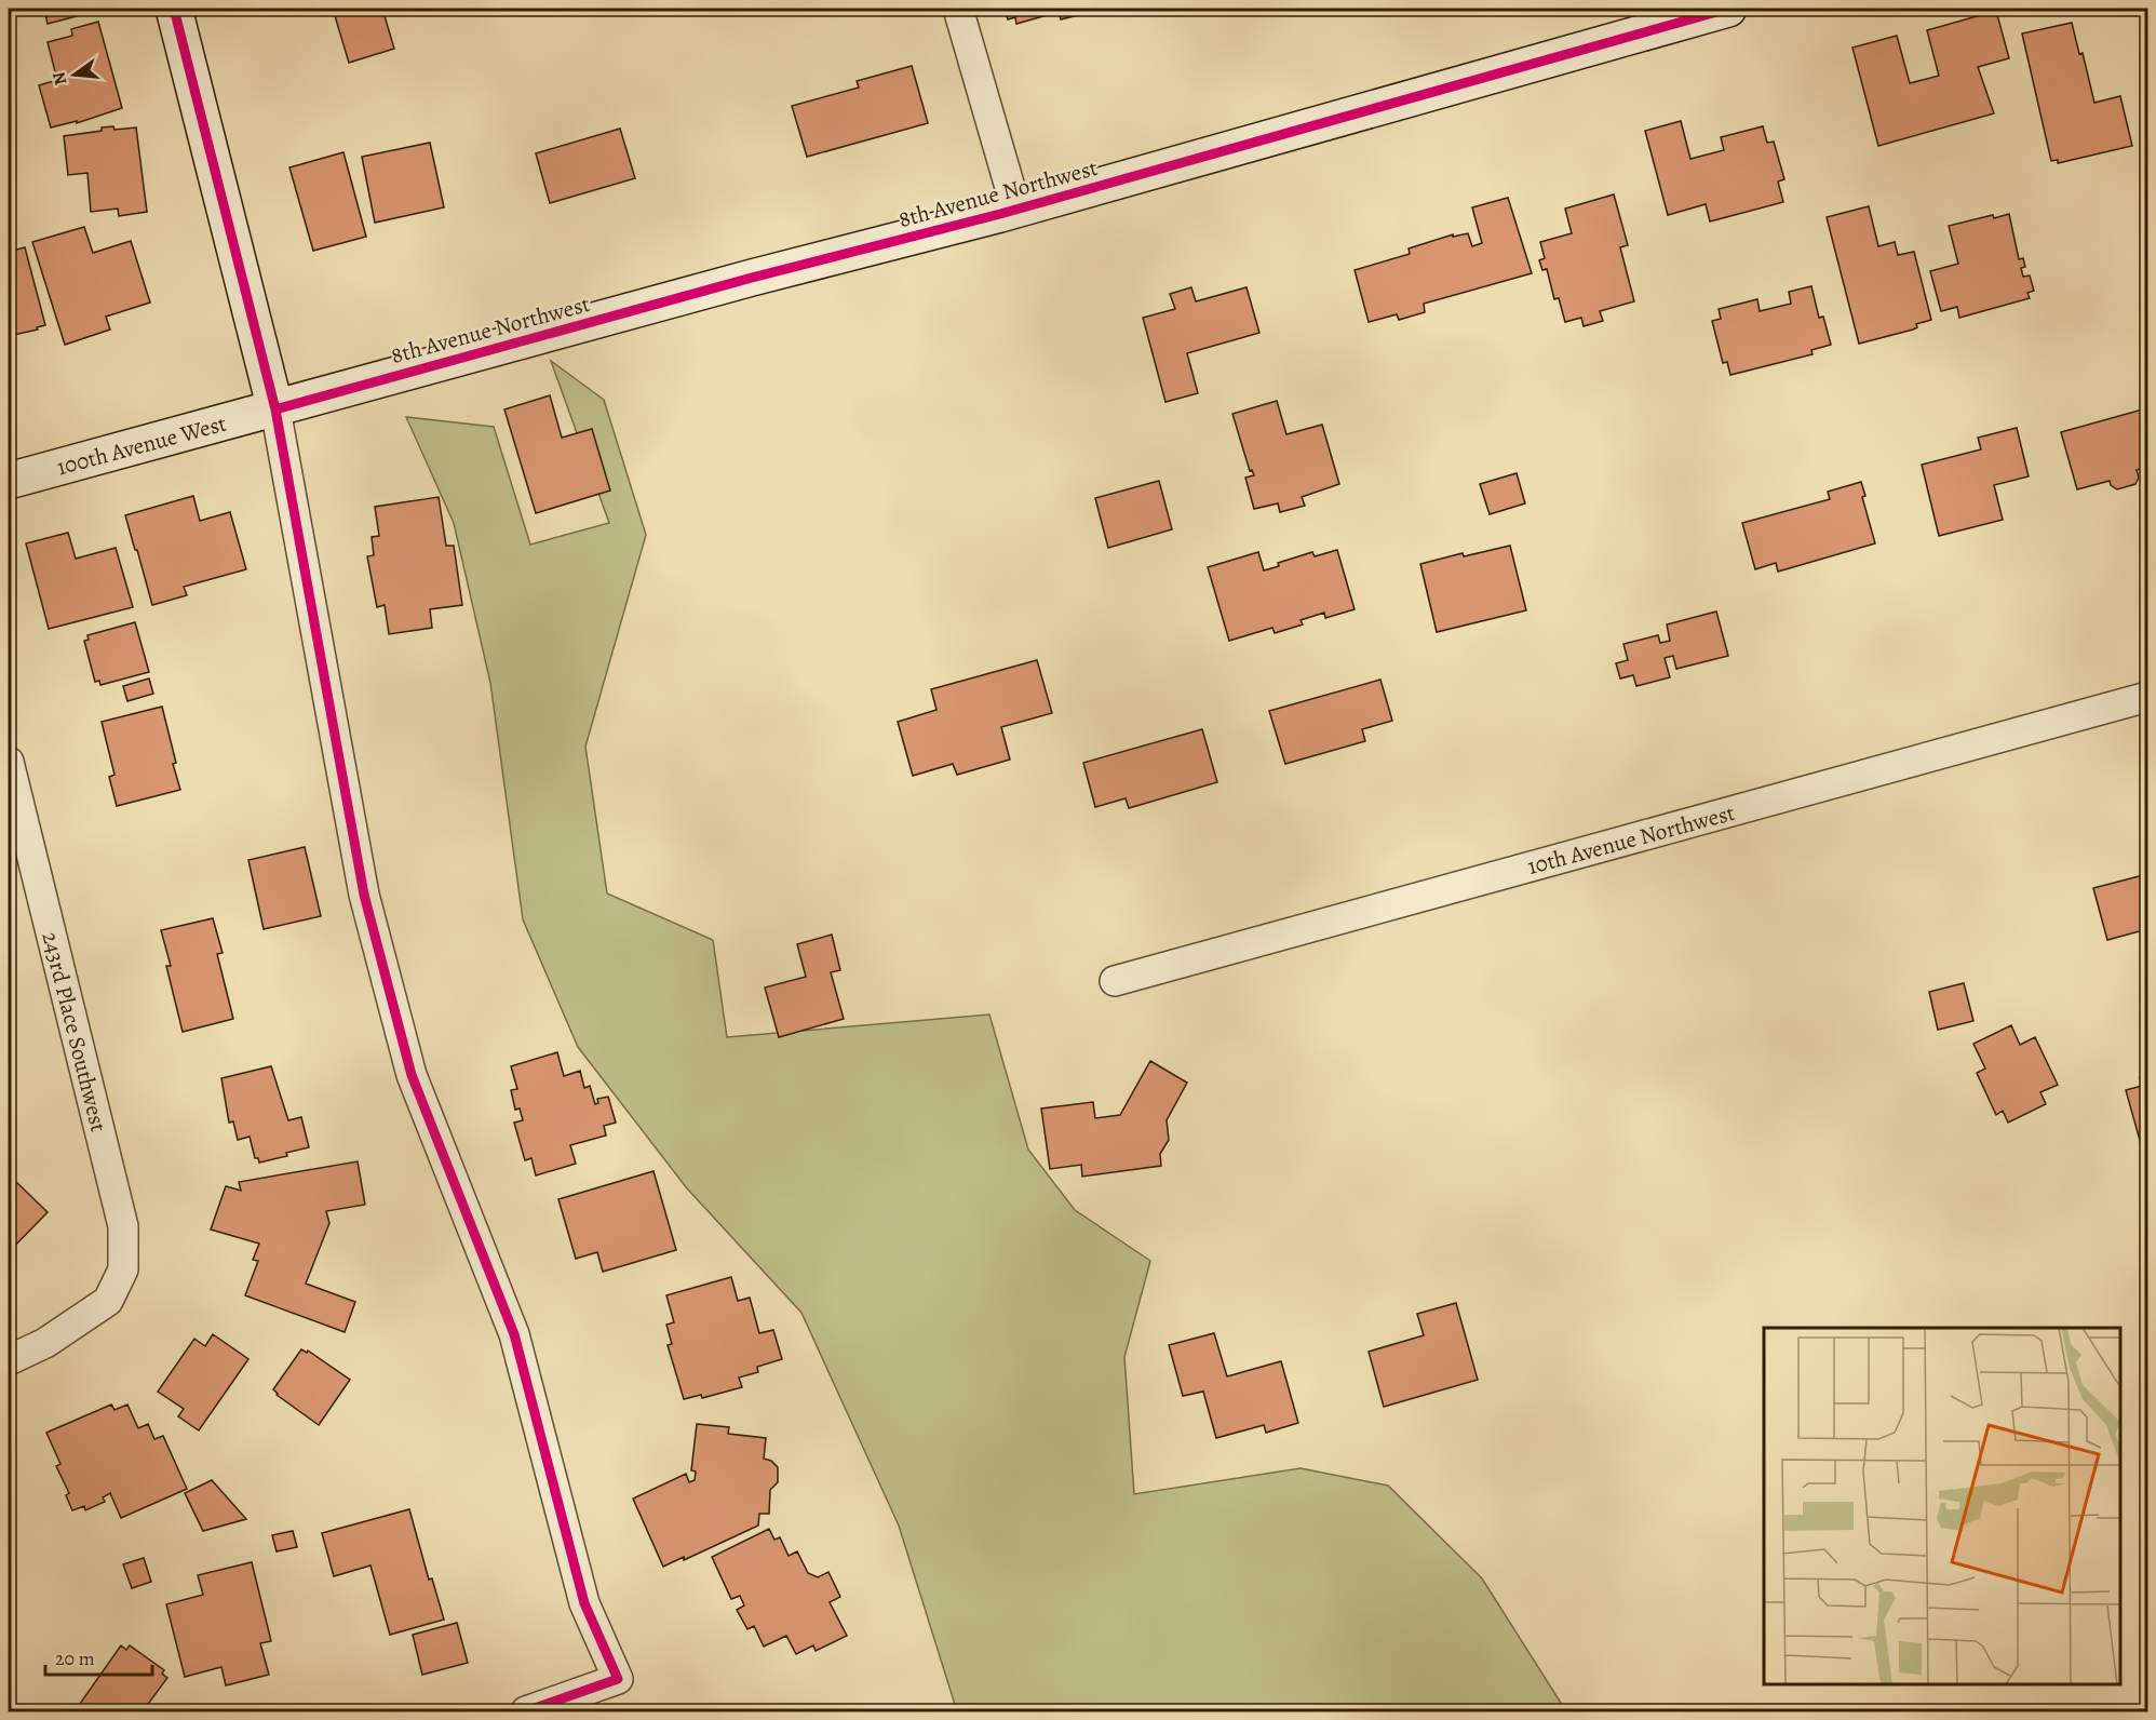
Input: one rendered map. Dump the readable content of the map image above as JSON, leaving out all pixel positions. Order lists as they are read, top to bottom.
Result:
{
  "streets": {
    "main road": ["8th Avenue Northwest", "100th Avenue West"],
    "street": ["10th Avenue Northwest", "243rd Place Southwest"]
  },
  "crossings": [
    ["8th Avenue Northwest", "100th Avenue West"]
  ],
  "scale_bar": "20 m",
  "north": "left"
}
